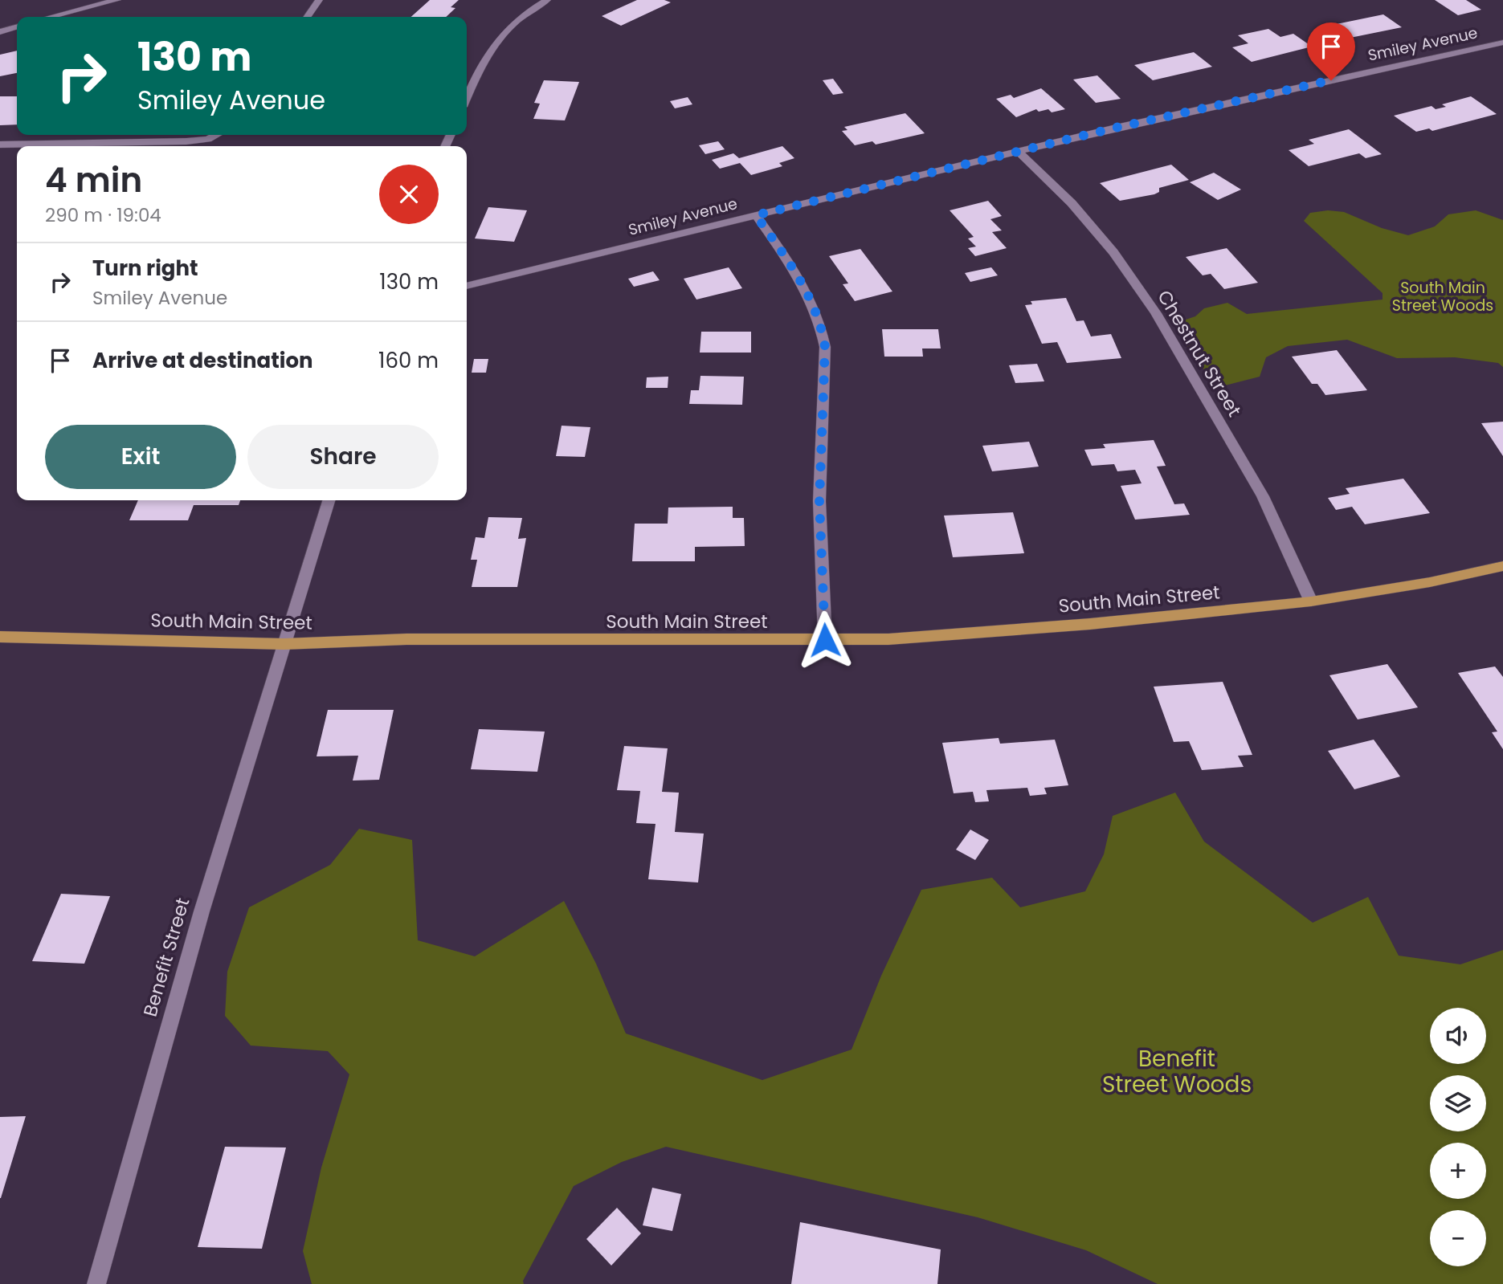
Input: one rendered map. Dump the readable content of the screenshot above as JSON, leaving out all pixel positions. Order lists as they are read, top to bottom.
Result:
{
  "streets": {
    "main road": ["South Main Street"],
    "street": ["Smiley Avenue", "Chestnut Street", "Benefit Street"]
  },
  "crossings": [
    ["Smiley Avenue", "Chestnut Street"],
    ["Chestnut Street", "South Main Street"],
    ["South Main Street", "Benefit Street"]
  ],
  "parks": ["South Main Street Woods", "Benefit Street Woods"],
  "page": {
    "turn": ["130 m", "Smiley Avenue"],
    "heading": ["4 min", "290 m · 19:04"],
    "list": [
      {
        "name": "Turn right",
        "note": "Smiley Avenue",
        "value": "130 m"
      },
      {
        "name": "Arrive at destination",
        "value": "160 m"
      }
    ],
    "buttons": ["Exit", "Share"],
    "map_buttons": ["+", "−"]
  }
}
